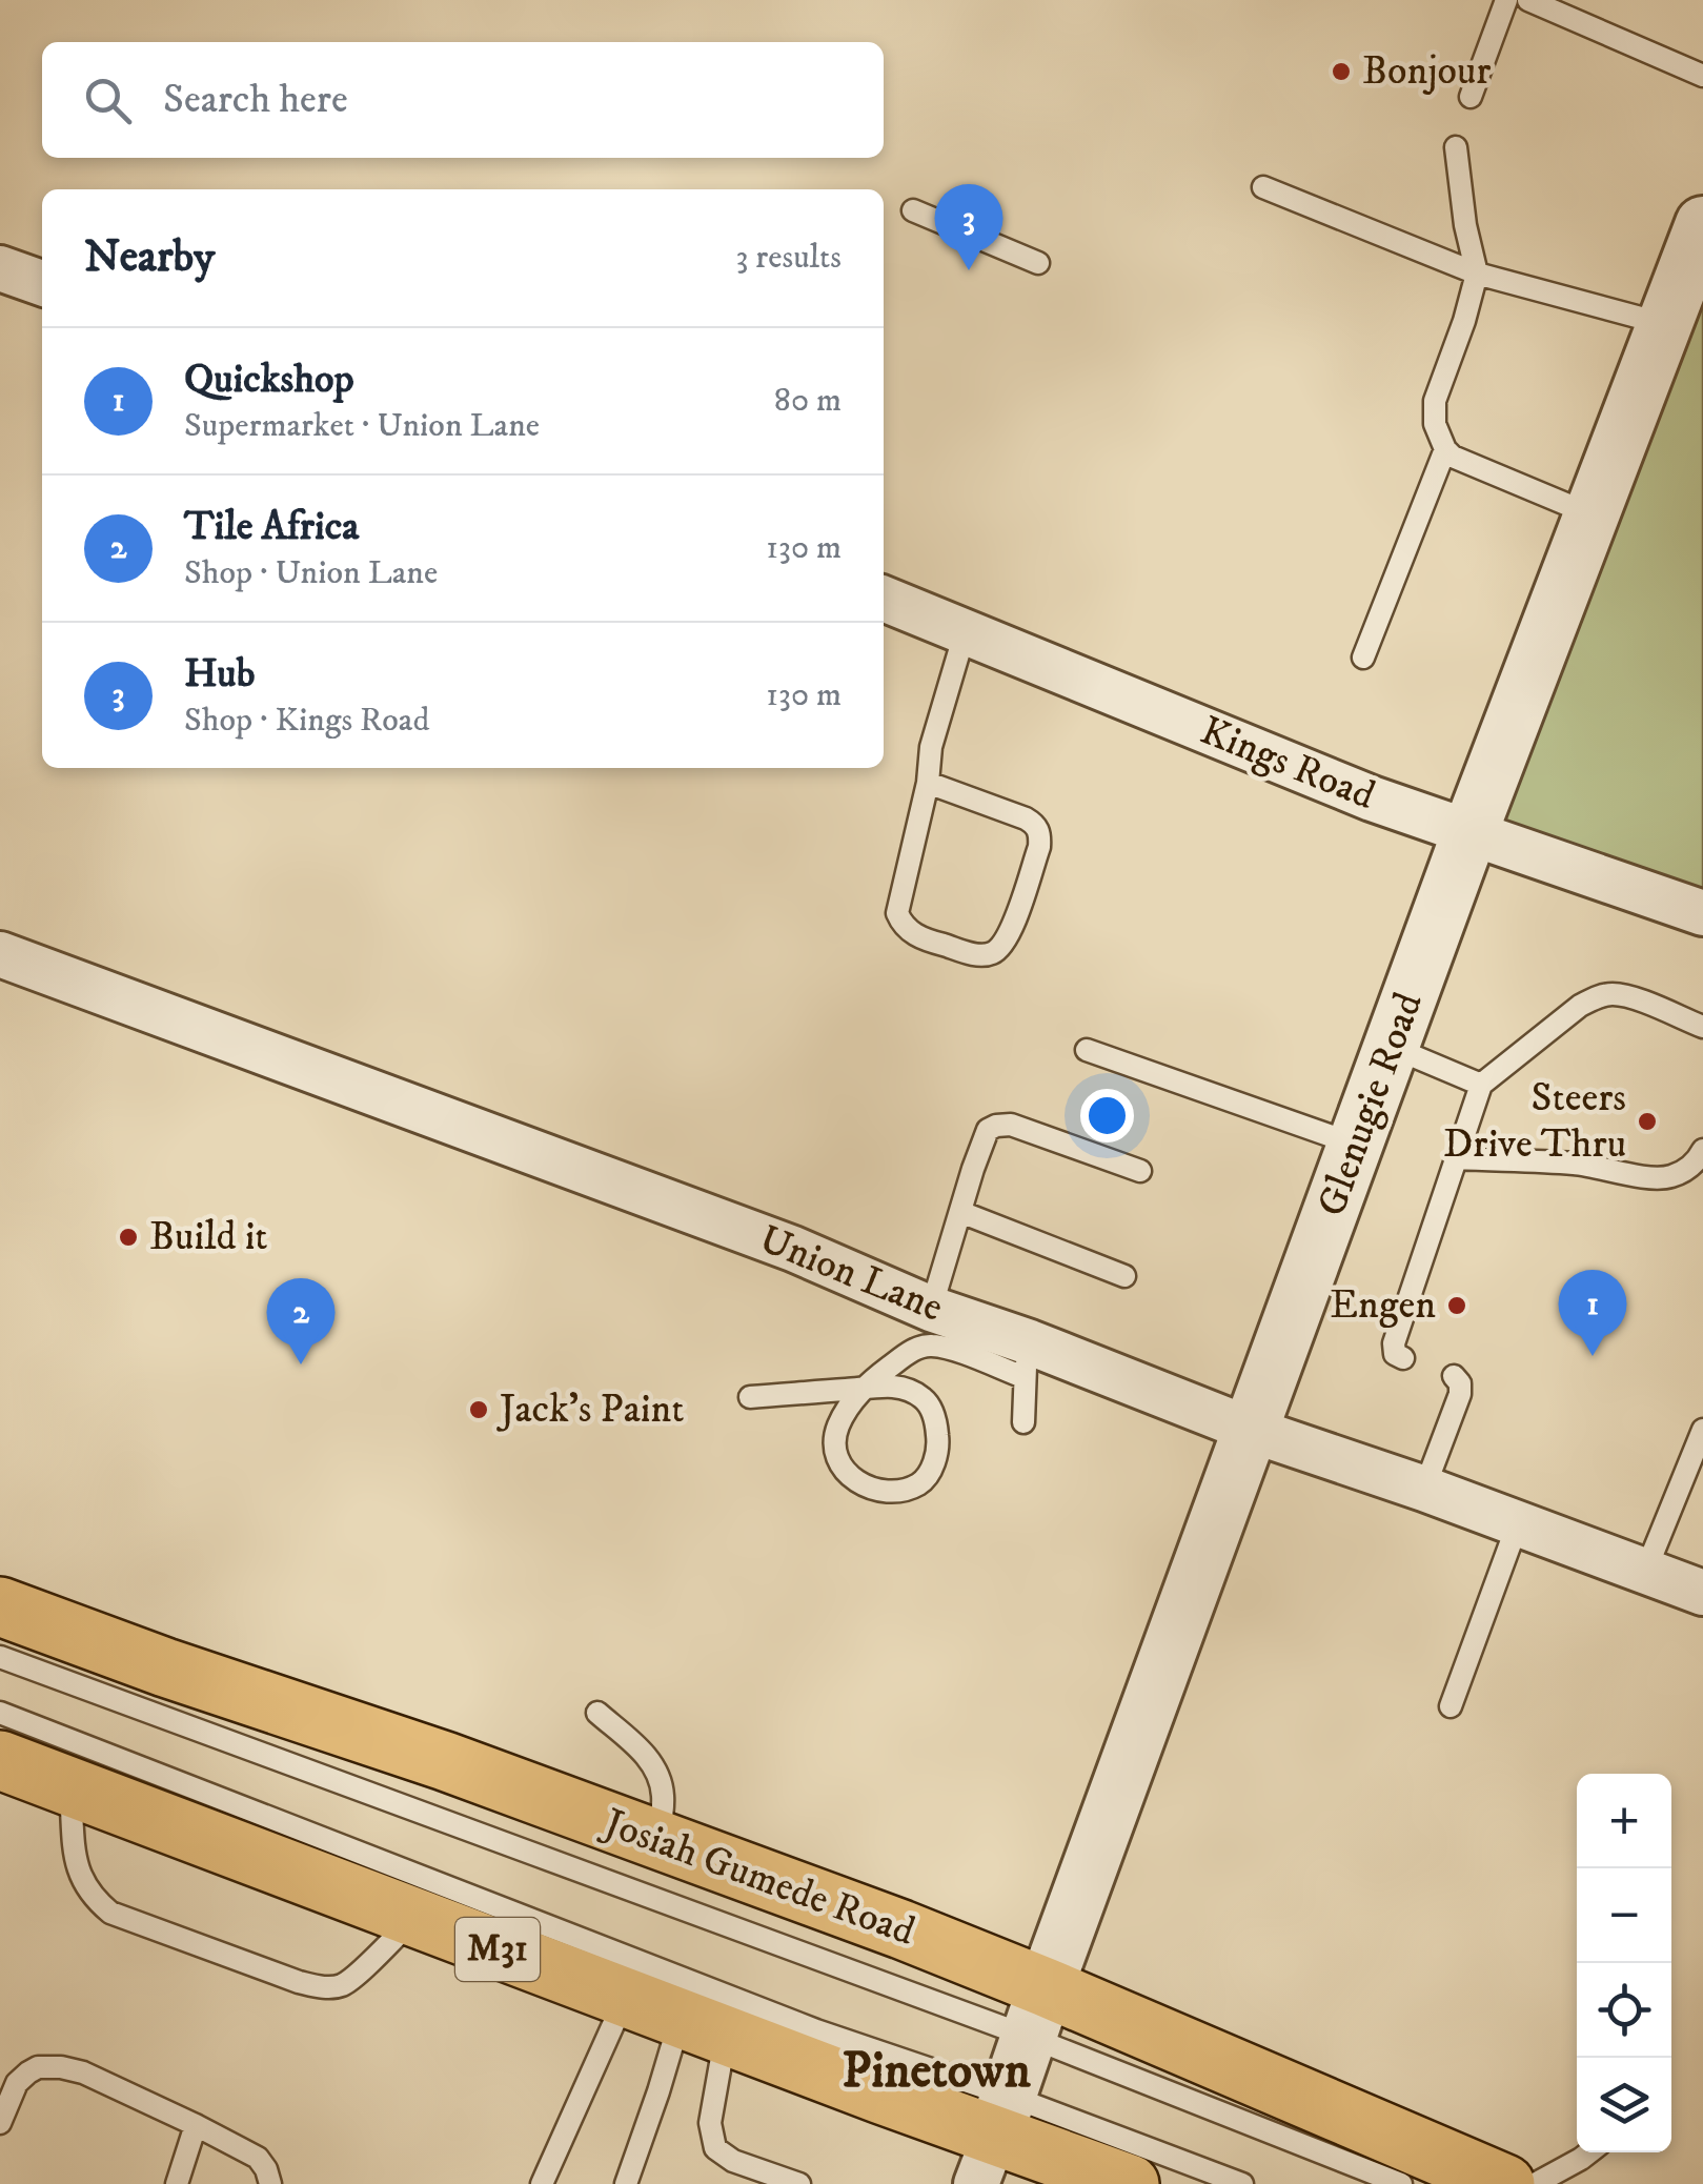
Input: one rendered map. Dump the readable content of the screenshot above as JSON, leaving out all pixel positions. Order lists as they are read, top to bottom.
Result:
{
  "streets": {
    "main road": ["Josiah Gumede Road", "M31"],
    "street": ["Kings Road", "Glenugie Road", "Union Lane"]
  },
  "crossings": [
    ["Kings Road", "Glenugie Road"],
    ["Glenugie Road", "Union Lane"],
    ["Glenugie Road", "Josiah Gumede Road"],
    ["Glenugie Road", "M31"]
  ],
  "districts": ["Pinetown"],
  "places": [
    "Bonjour",
    "Steers Drive Thru",
    "Build it",
    "Engen",
    "Jack's Paint"
  ],
  "page": {
    "search": "Search here",
    "pins": ["3", "1", "2"],
    "heading": ["Nearby", "3 results"],
    "list": [
      {
        "mark": "1",
        "name": "Quickshop",
        "note": "Supermarket · Union Lane",
        "value": "80 m"
      },
      {
        "mark": "2",
        "name": "Tile Africa",
        "note": "Shop · Union Lane",
        "value": "130 m"
      },
      {
        "mark": "3",
        "name": "Hub",
        "note": "Shop · Kings Road",
        "value": "130 m"
      }
    ],
    "map_buttons": ["+", "−"]
  }
}
